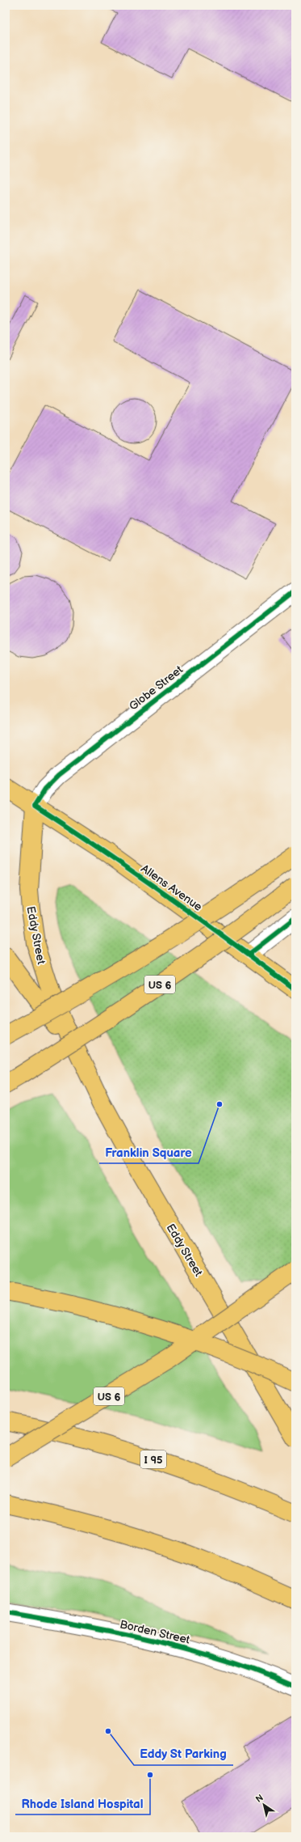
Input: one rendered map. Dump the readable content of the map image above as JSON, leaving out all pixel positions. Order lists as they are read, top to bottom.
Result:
{
  "streets": {
    "main road": [
      "Allens Avenue",
      "Eddy Street",
      "US 6",
      "I 95"
    ],
    "street": ["Globe Street", "Borden Street"]
  },
  "crossings": [
    ["Globe Street", "Allens Avenue"],
    ["Globe Street", "Eddy Street"],
    ["Allens Avenue", "Eddy Street"]
  ],
  "places": ["Franklin Square", "Eddy St Parking", "Rhode Island Hospital"],
  "north": "top left"
}
